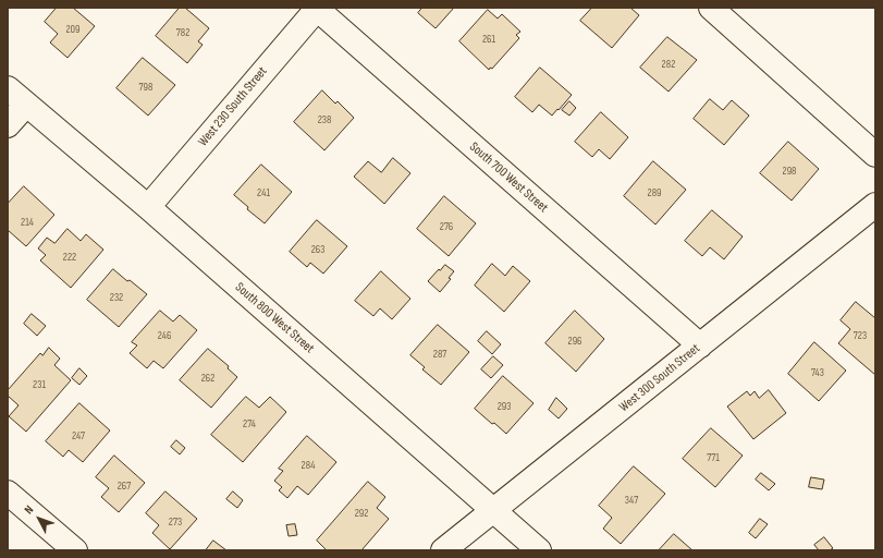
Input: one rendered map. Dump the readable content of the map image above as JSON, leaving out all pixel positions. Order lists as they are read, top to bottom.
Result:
{
  "streets": {
    "street": [
      "West 230 South Street",
      "South 700 West Street",
      "South 800 West Street",
      "West 300 South Street"
    ]
  },
  "crossings": [
    ["West 230 South Street", "South 700 West Street"],
    ["West 230 South Street", "South 800 West Street"],
    ["South 700 West Street", "West 300 South Street"],
    ["South 800 West Street", "West 300 South Street"]
  ],
  "house_numbers": [
    "209",
    "782",
    "261",
    "282",
    "798",
    "238",
    "298",
    "241",
    "289",
    "214",
    "276",
    "263",
    "222",
    "232",
    "246",
    "723",
    "296",
    "287",
    "743",
    "262",
    "231",
    "293",
    "274",
    "247",
    "771",
    "284",
    "267",
    "347",
    "292",
    "273"
  ],
  "north": "top left"
}
